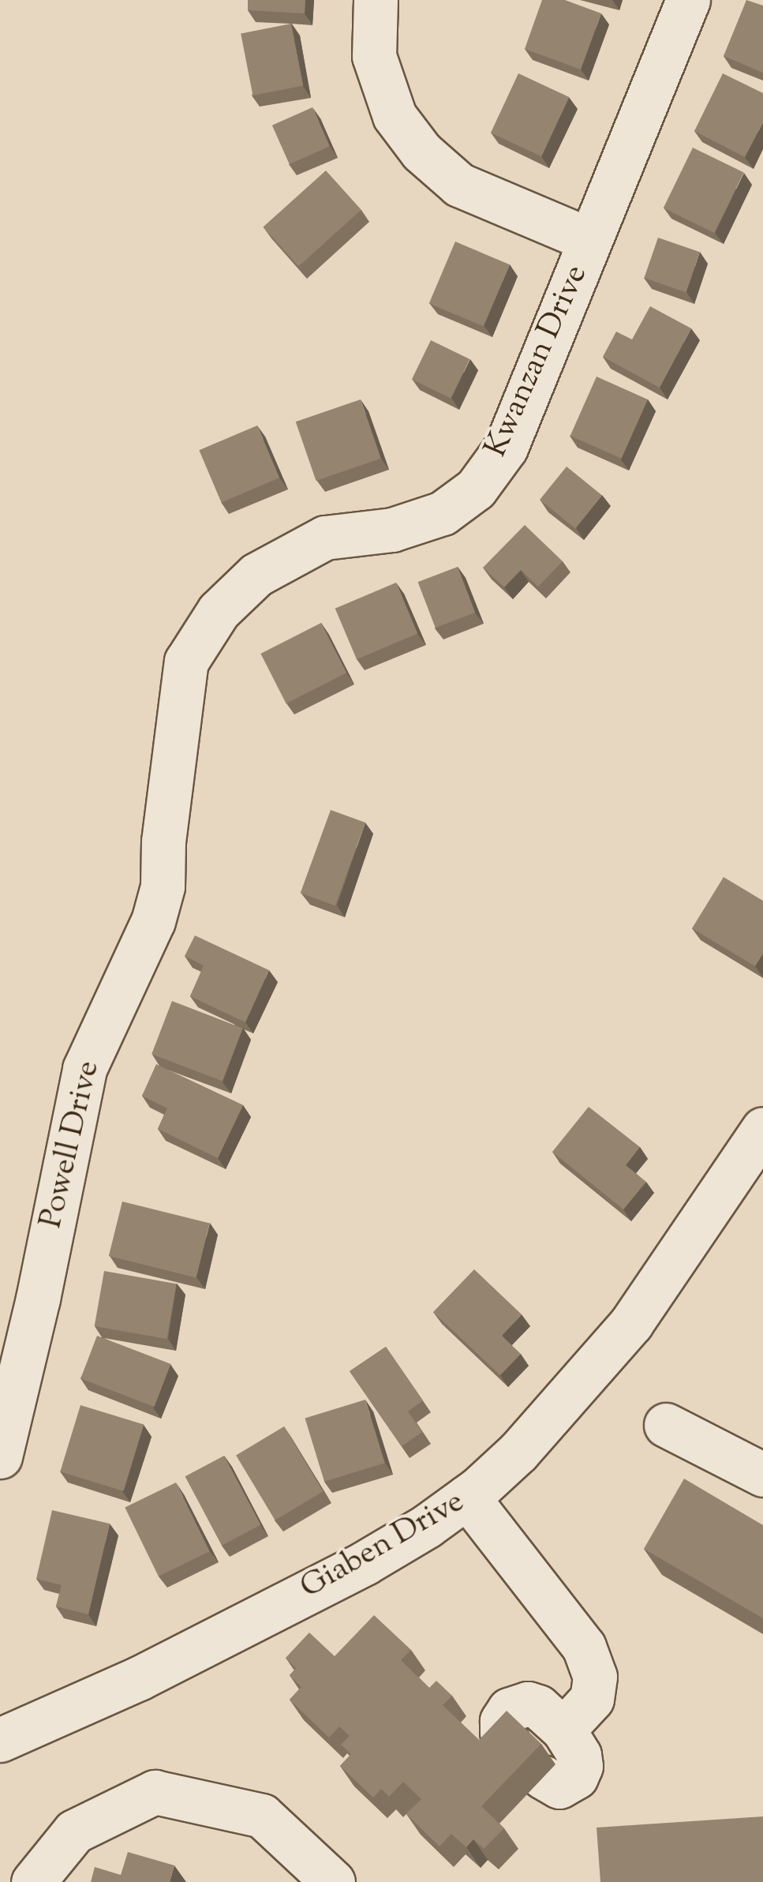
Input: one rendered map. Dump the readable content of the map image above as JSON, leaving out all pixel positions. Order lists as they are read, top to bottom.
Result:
{
  "streets": {
    "street": ["Kwanzan Drive", "Powell Drive", "Giaben Drive"]
  },
  "crossings": [
    ["Kwanzan Drive", "Powell Drive"]
  ]
}
